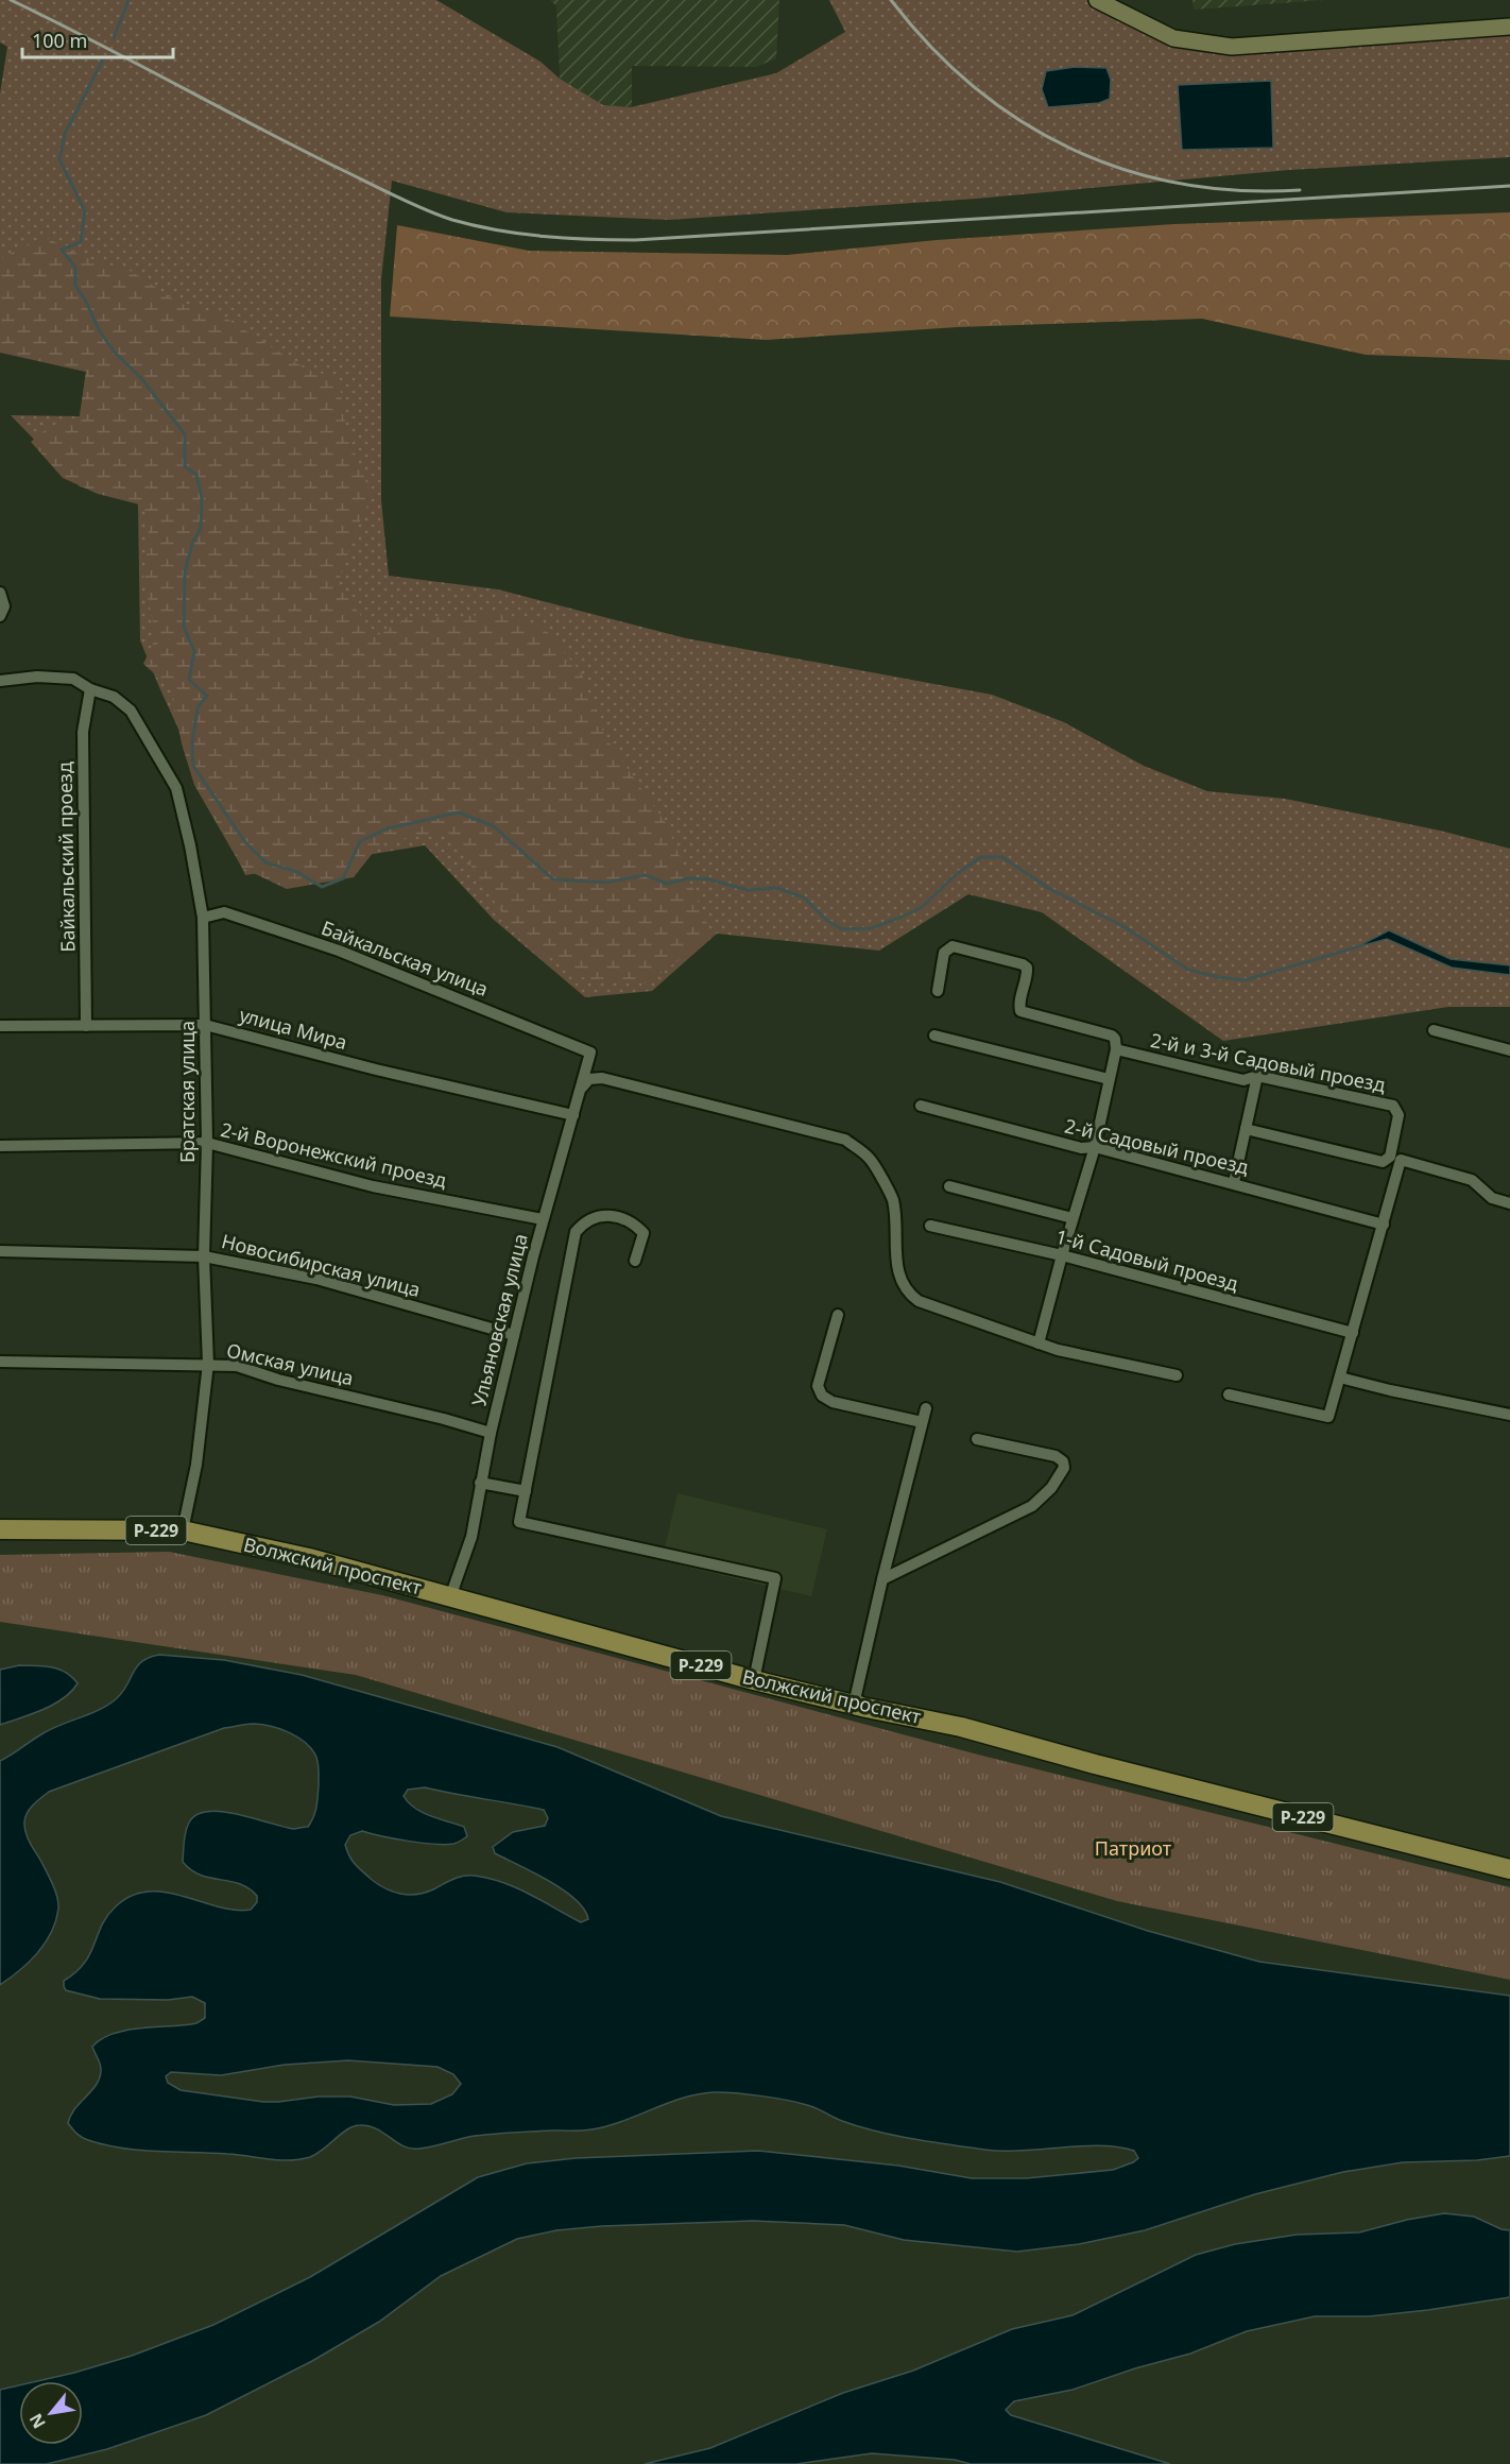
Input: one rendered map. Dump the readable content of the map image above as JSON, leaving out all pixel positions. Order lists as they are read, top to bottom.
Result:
{
  "streets": {
    "main road": ["Р-229", "Волжский проспект"],
    "street": [
      "Байкальский проезд",
      "Байкальская улица",
      "улица Мира",
      "2-й и 3-й Садовый проезд",
      "Братская улица",
      "2-й Садовый проезд",
      "2-й Воронежский проезд",
      "1-й Садовый проезд",
      "Новосибирская улица",
      "Ульяновская улица",
      "Омская улица"
    ]
  },
  "crossings": [
    ["Байкальский проезд", "улица Мира"],
    ["Байкальский проезд", "Братская улица"],
    ["Байкальская улица", "Братская улица"],
    ["Байкальская улица", "Ульяновская улица"],
    ["улица Мира", "Братская улица"],
    ["улица Мира", "Ульяновская улица"],
    ["Братская улица", "2-й Воронежский проезд"],
    ["Братская улица", "Новосибирская улица"],
    ["Братская улица", "Омская улица"],
    ["Братская улица", "Волжский проспект"],
    ["2-й Воронежский проезд", "Ульяновская улица"],
    ["Новосибирская улица", "Ульяновская улица"],
    ["Ульяновская улица", "Омская улица"],
    ["Ульяновская улица", "Волжский проспект"]
  ],
  "parks": ["Патриот"],
  "scale_bar": "100 m",
  "north": "bottom left"
}
